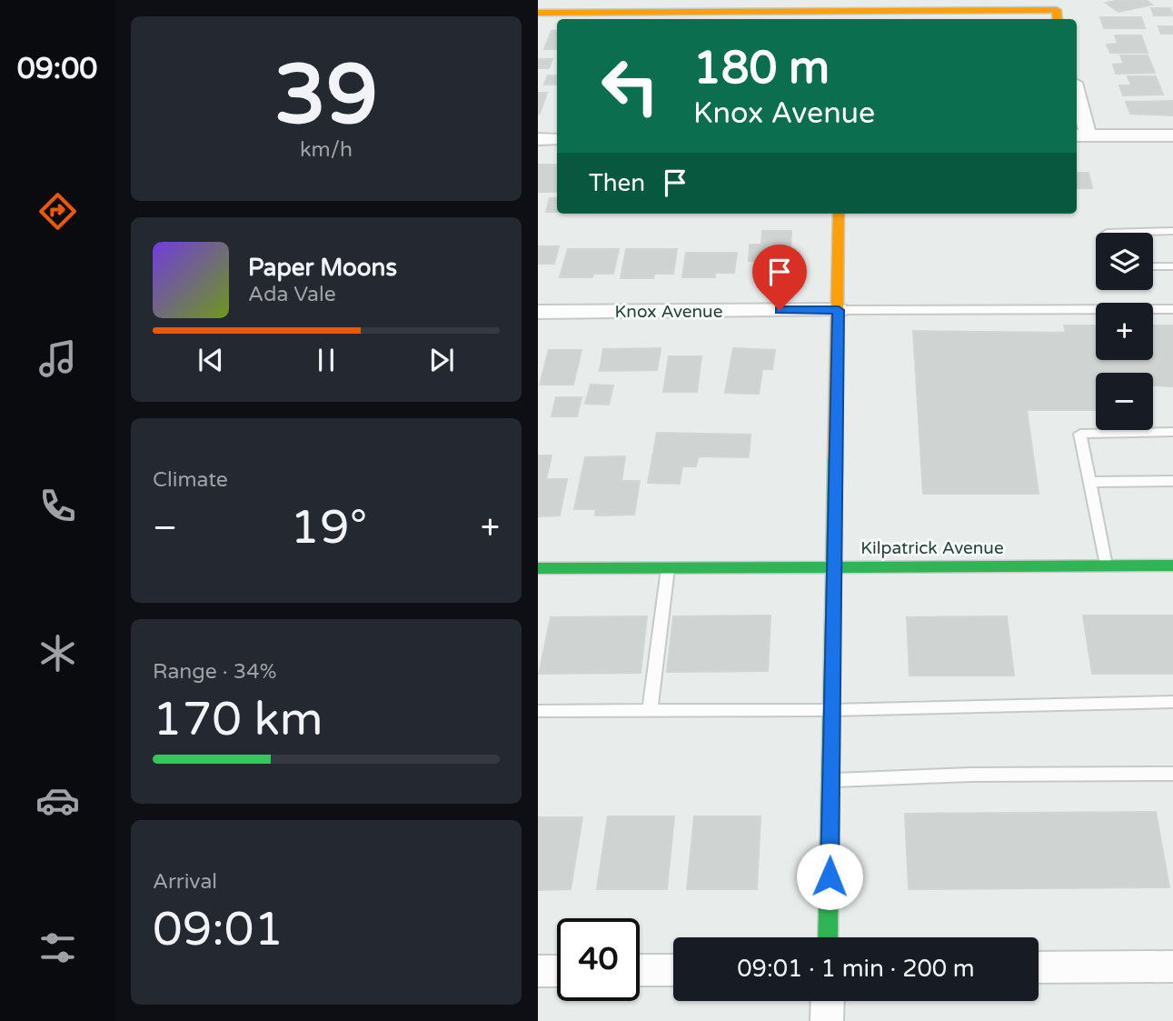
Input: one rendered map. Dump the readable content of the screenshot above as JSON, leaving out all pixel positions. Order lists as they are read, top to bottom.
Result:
{
  "streets": {
    "street": ["Knox Avenue", "Kilpatrick Avenue"]
  },
  "page": {
    "tabs": "09:00",
    "tile": [
      ["39", "km/h"],
      "Climate",
      ["Range · 34%", "170 km"],
      ["Arrival", "09:01"]
    ],
    "turn": ["180 m", "Knox Avenue"],
    "then": "Then",
    "map_buttons": ["+", "−"],
    "song": ["Paper Moons", "Ada Vale"],
    "heat": ["−", "19°", "+"],
    "limit": "40",
    "trip": "09:01 · 1 min · 200 m"
  }
}
